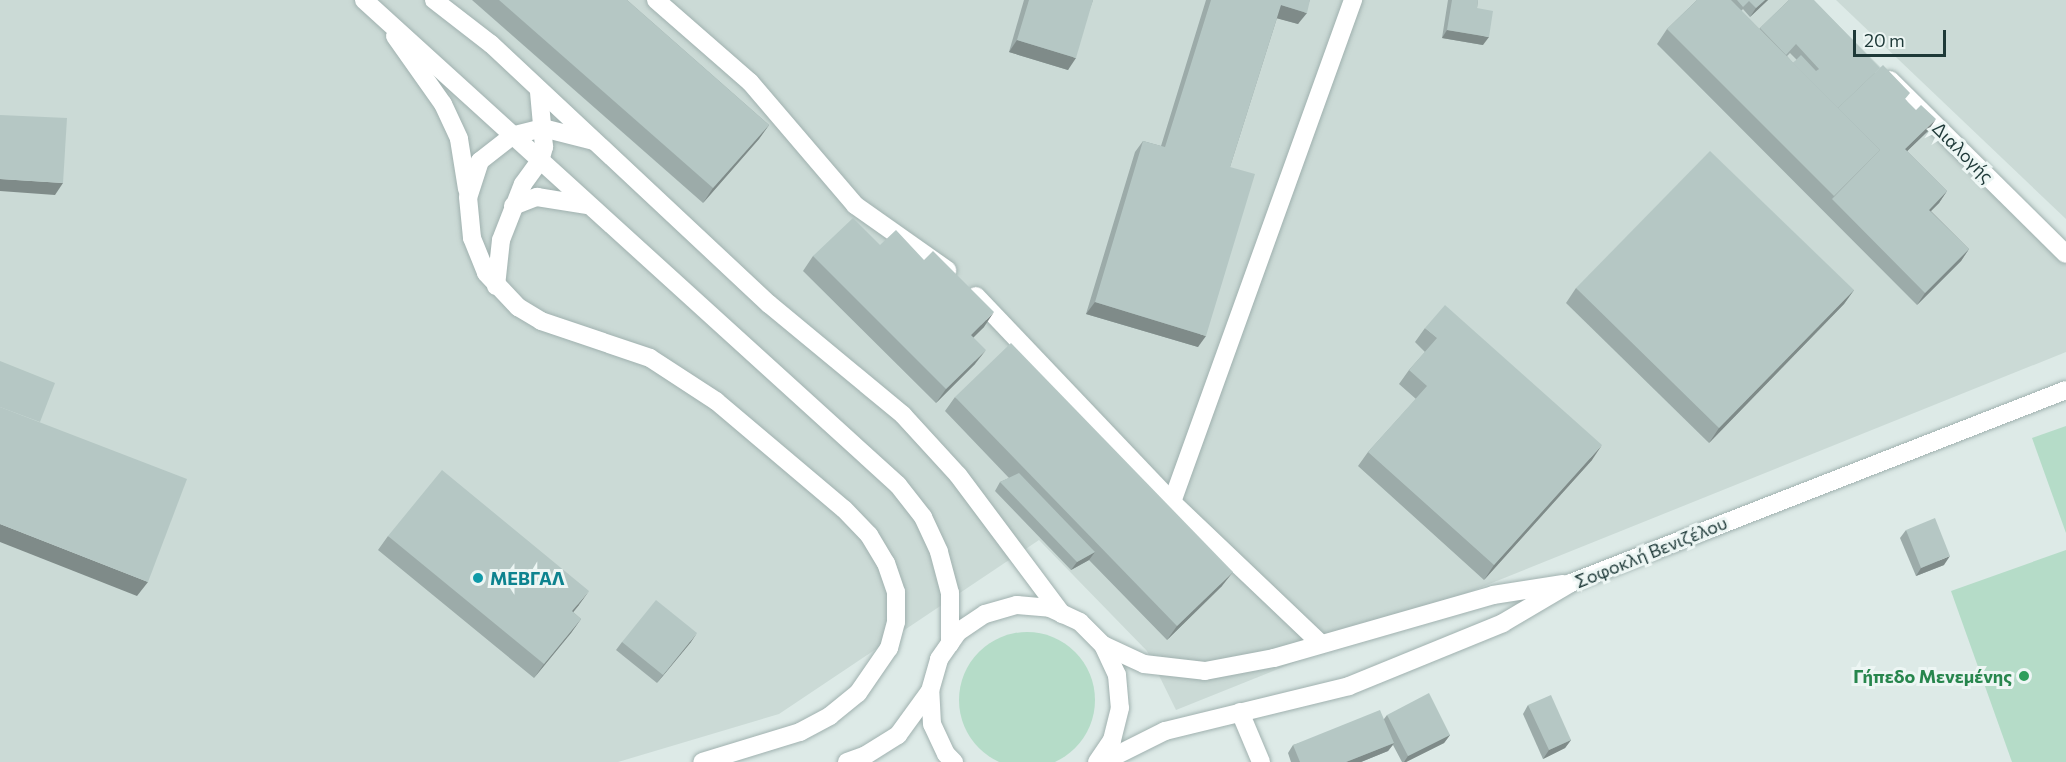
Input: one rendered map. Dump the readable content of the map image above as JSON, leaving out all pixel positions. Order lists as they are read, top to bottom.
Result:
{
  "streets": {
    "street": ["Διαλογής", "Σοφοκλή Βενιζέλου"]
  },
  "places": ["ΜΕΒΓΑΛ", "Γήπεδο Μενεμένης"],
  "scale_bar": "20 m"
}
